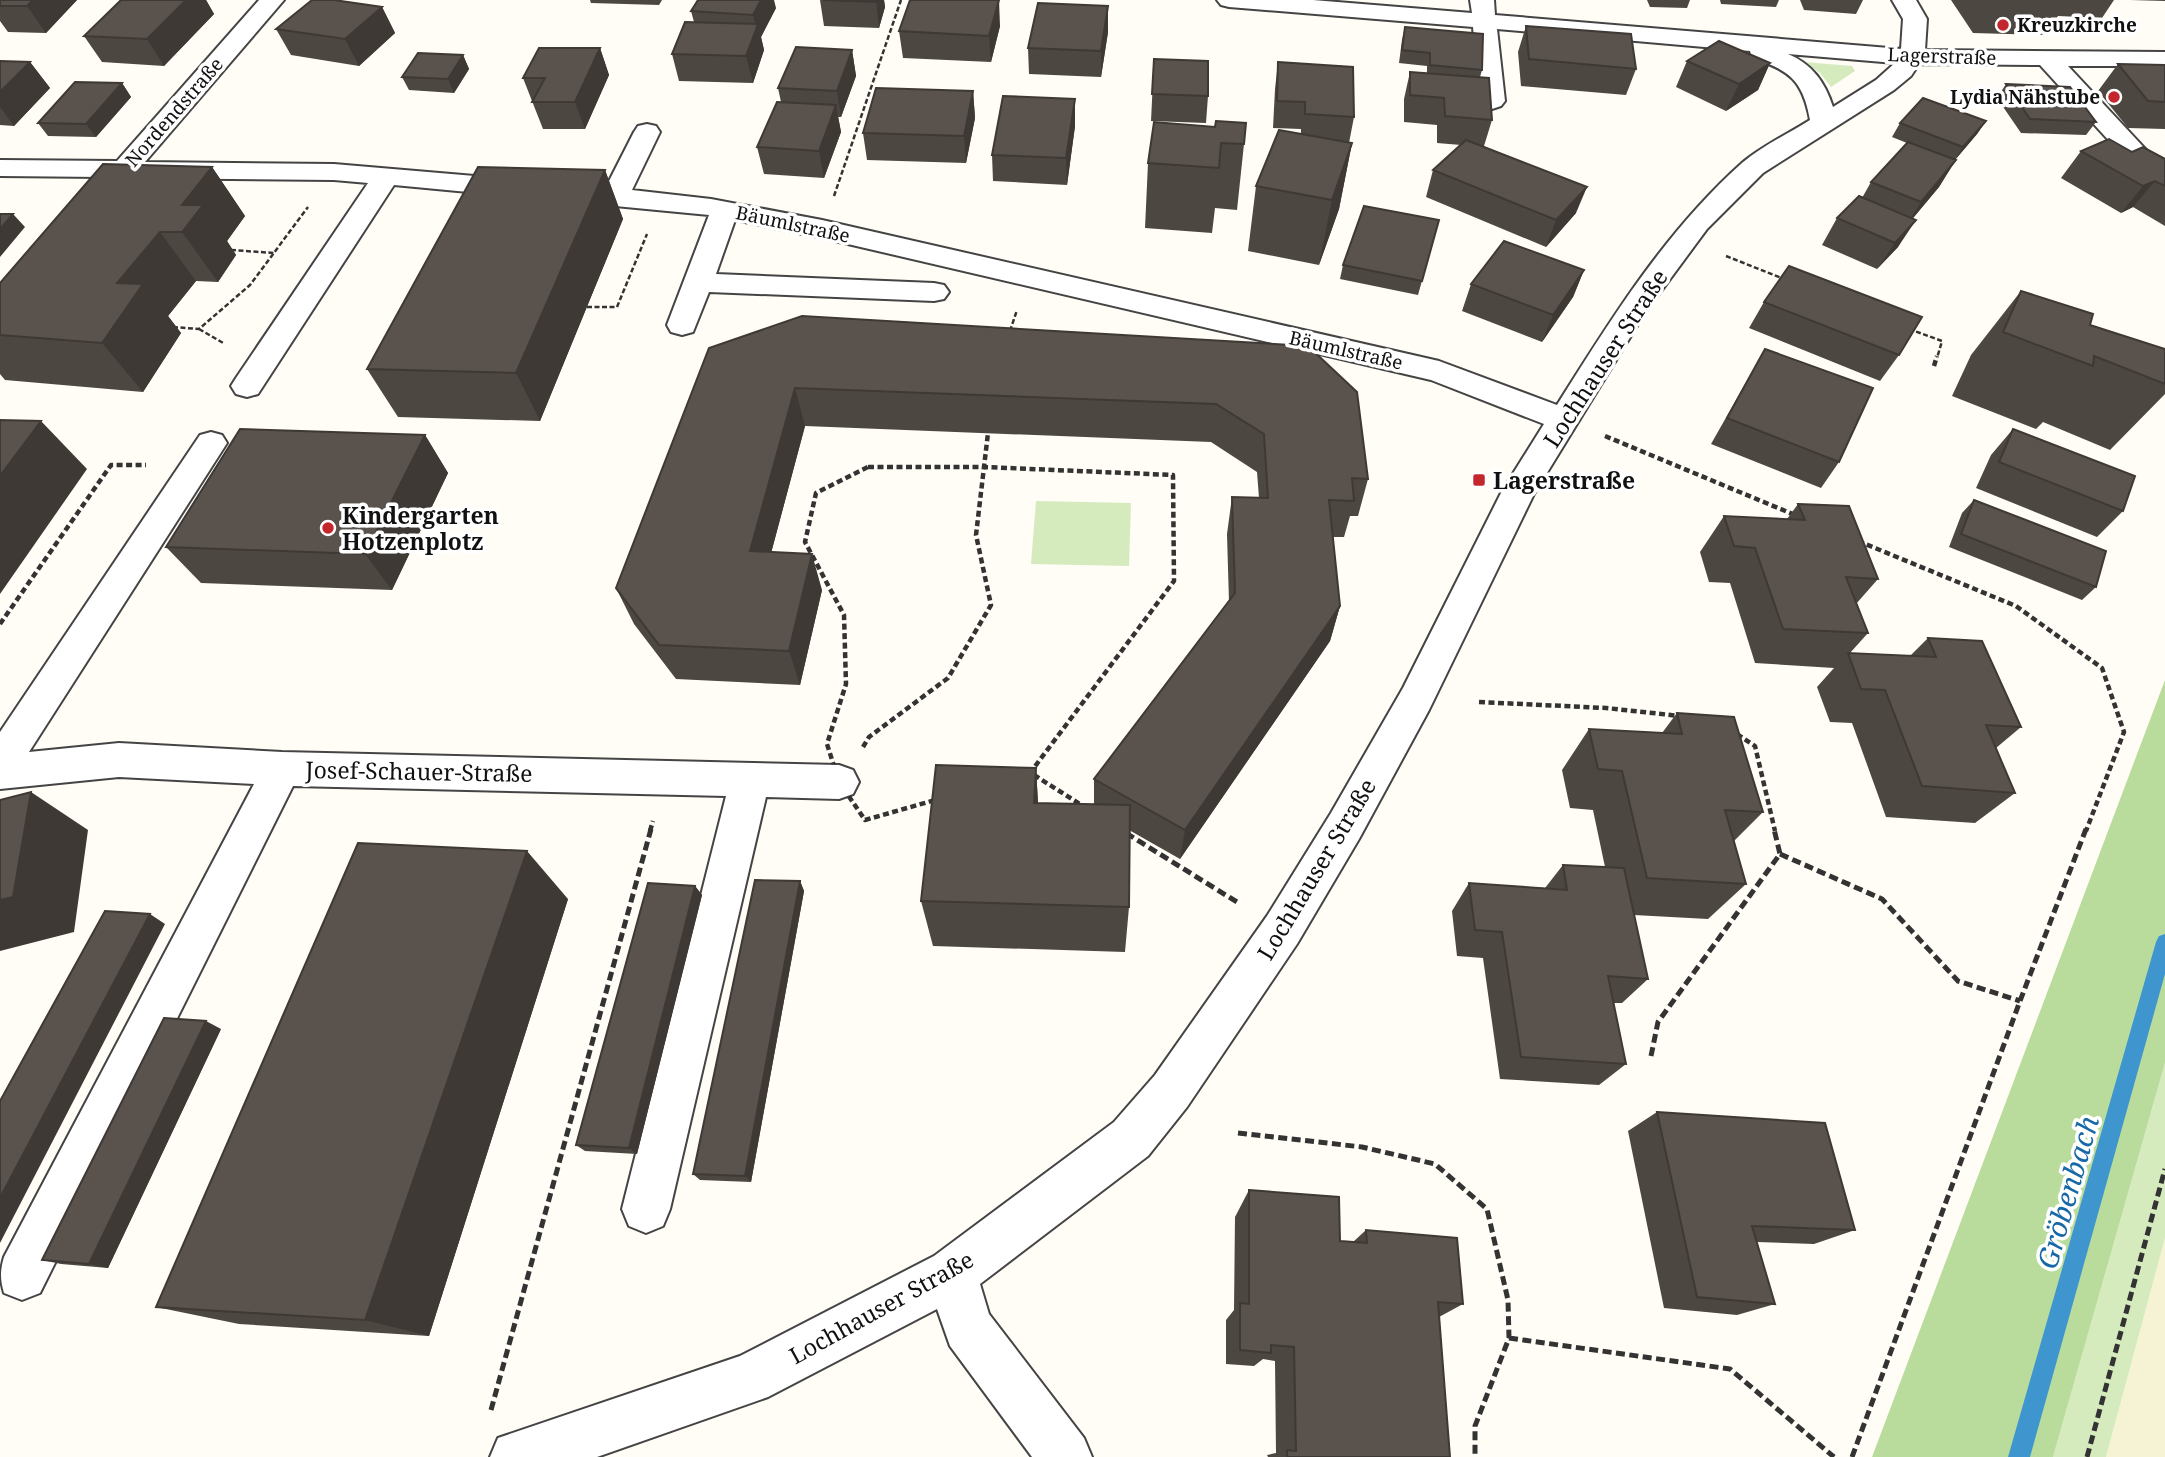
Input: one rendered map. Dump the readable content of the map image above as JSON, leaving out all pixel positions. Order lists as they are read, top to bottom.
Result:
{
  "streets": {
    "street": [
      "Lagerstraße",
      "Nordendstraße",
      "Bäumlstraße",
      "Lochhauser Straße",
      "Josef-Schauer-Straße"
    ]
  },
  "crossings": [
    ["Lagerstraße", "Lochhauser Straße"],
    ["Nordendstraße", "Bäumlstraße"],
    ["Bäumlstraße", "Lochhauser Straße"]
  ],
  "water": ["Gröbenbach"],
  "places": {
    "other": ["Kreuzkirche", "Lydia Nähstube", "Kindergarten Hotzenplotz"],
    "transit": ["Lagerstraße"]
  }
}
